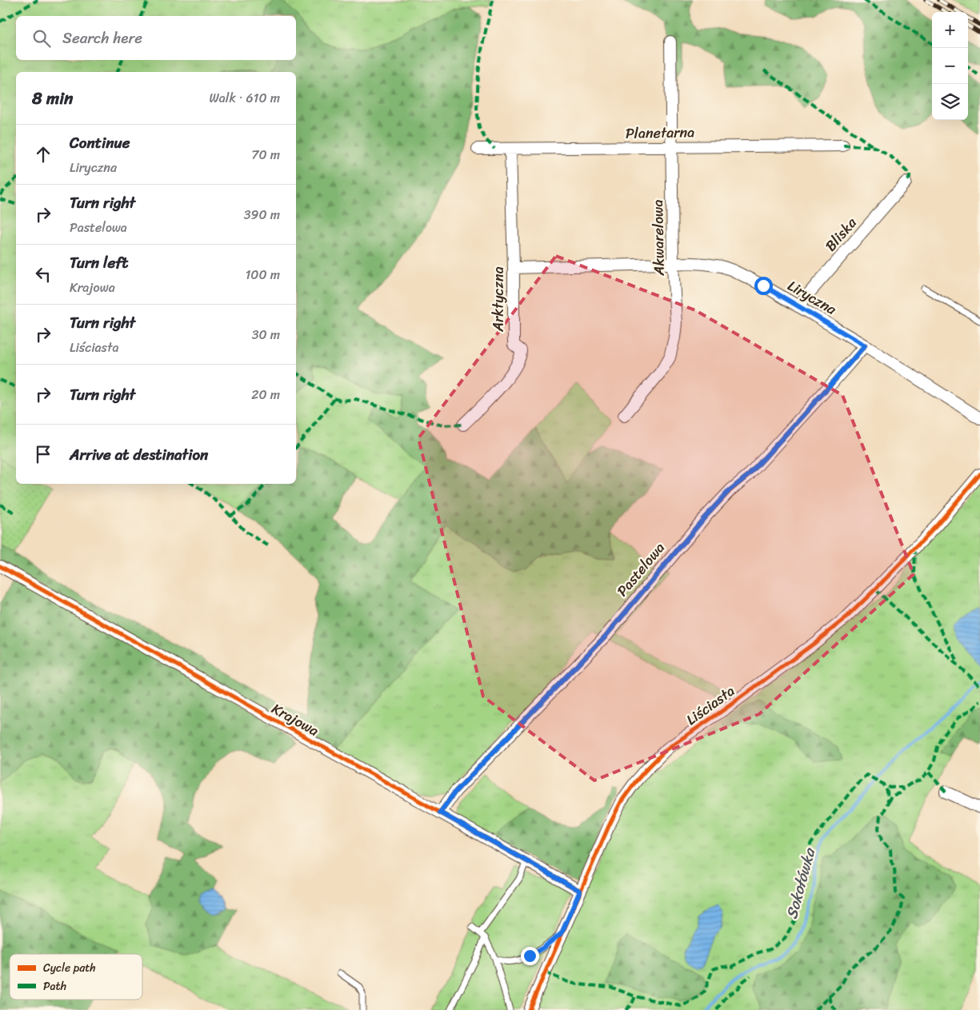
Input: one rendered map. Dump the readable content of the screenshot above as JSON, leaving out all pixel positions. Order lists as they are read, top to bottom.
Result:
{
  "streets": {
    "street": [
      "Planetarna",
      "Bliska",
      "Akwarelowa",
      "Liryczna",
      "Arktyczna",
      "Pastelowa",
      "Liściasta",
      "Krajowa"
    ]
  },
  "crossings": [
    ["Planetarna", "Akwarelowa"],
    ["Planetarna", "Arktyczna"],
    ["Bliska", "Liryczna"],
    ["Akwarelowa", "Liryczna"],
    ["Liryczna", "Arktyczna"],
    ["Liryczna", "Pastelowa"],
    ["Pastelowa", "Krajowa"],
    ["Liściasta", "Krajowa"]
  ],
  "water": ["Sokołówka"],
  "legend": ["Cycle path", "Path"],
  "page": {
    "map_buttons": ["+", "−"],
    "search": "Search here",
    "heading": ["8 min", "Walk · 610 m"],
    "list": [
      ["Continue", "Liryczna", "70 m"],
      ["Turn right", "Pastelowa", "390 m"],
      ["Turn left", "Krajowa", "100 m"],
      ["Turn right", "Liściasta", "30 m"],
      ["Turn right", "20 m"],
      "Arrive at destination"
    ]
  }
}
